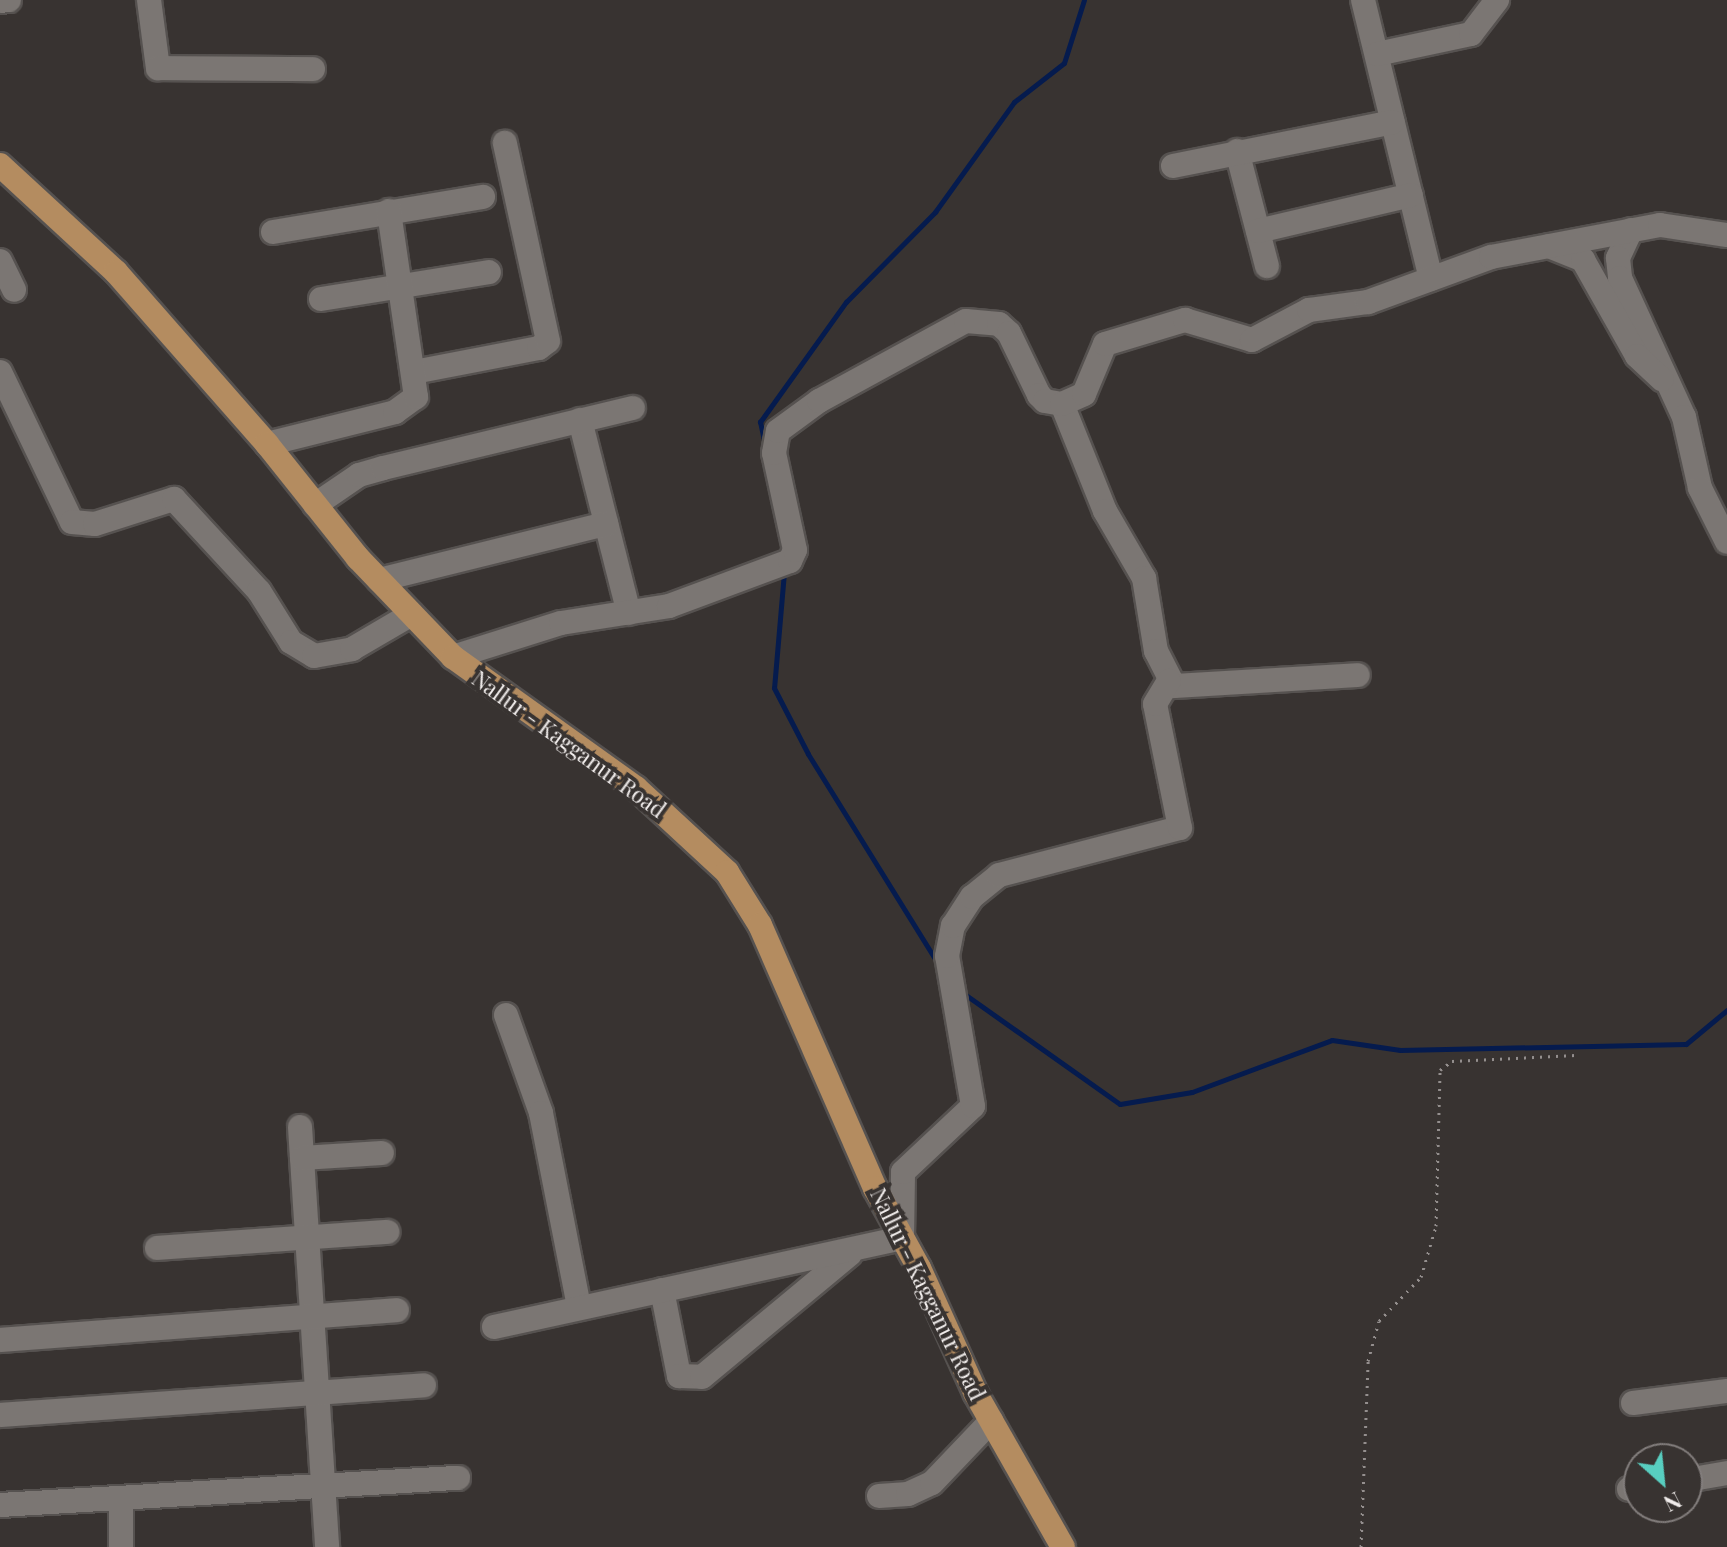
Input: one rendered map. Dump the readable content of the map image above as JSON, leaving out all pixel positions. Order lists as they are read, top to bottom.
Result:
{
  "streets": {
    "main road": ["Nallur - Kagganur Road"]
  },
  "north": "bottom right"
}
